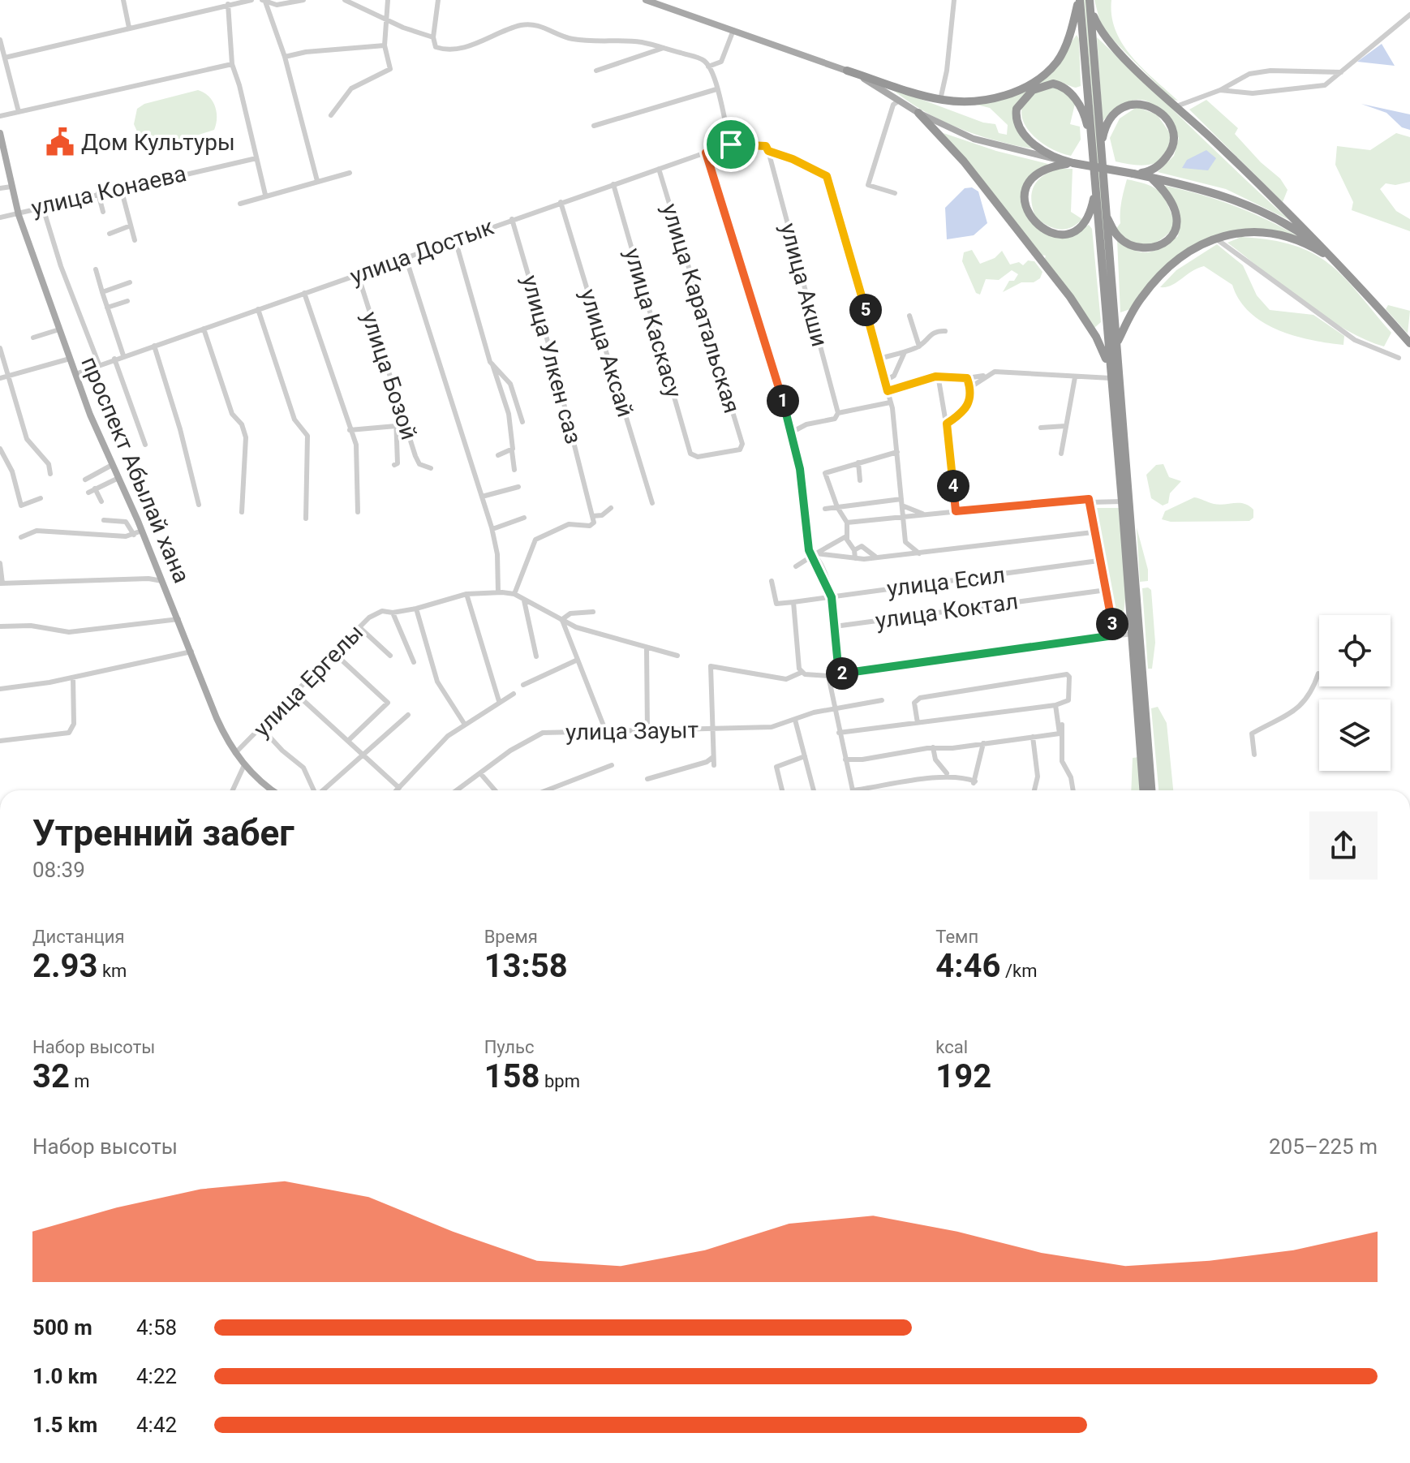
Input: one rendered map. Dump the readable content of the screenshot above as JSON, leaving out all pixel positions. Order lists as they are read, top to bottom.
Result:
{
  "streets": {
    "main road": ["проспект Абылай хана"],
    "street": [
      "улица Конаева",
      "улица Достык",
      "улица Акши",
      "улица Каратальская",
      "улица Каскасу",
      "улица Аксай",
      "улица Улкен саз",
      "улица Бозой",
      "улица Есил",
      "улица Коктал",
      "улица Ергелы",
      "улица Зауыт"
    ]
  },
  "crossings": [
    ["улица Конаева", "проспект Абылай хана"],
    ["улица Достык", "улица Акши"],
    ["улица Достык", "улица Каратальская"],
    ["улица Достык", "улица Каскасу"],
    ["улица Достык", "улица Аксай"],
    ["улица Достык", "улица Улкен саз"],
    ["улица Достык", "улица Бозой"],
    ["улица Достык", "проспект Абылай хана"],
    ["улица Каратальская", "улица Каскасу"],
    ["проспект Абылай хана", "улица Ергелы"]
  ],
  "places": {
    "public building": ["Дом Культуры"]
  },
  "page": {
    "pins": [
      "5",
      "1",
      "4",
      "3",
      "2"
    ],
    "heading": ["Утренний забег", "08:39"],
    "stats": [
      ["Дистанция", "2.93 km"],
      ["Время", "13:58"],
      ["Темп", "4:46 /km"],
      ["Набор высоты", "32 m"],
      ["Пульс", "158 bpm"],
      ["kcal", "192"]
    ],
    "chart": ["Набор высоты", "205–225 m"],
    "list": [
      {
        "name": "500 m",
        "note": "4:58"
      },
      {
        "name": "1.0 km",
        "note": "4:22"
      },
      {
        "name": "1.5 km",
        "note": "4:42"
      }
    ]
  }
}
